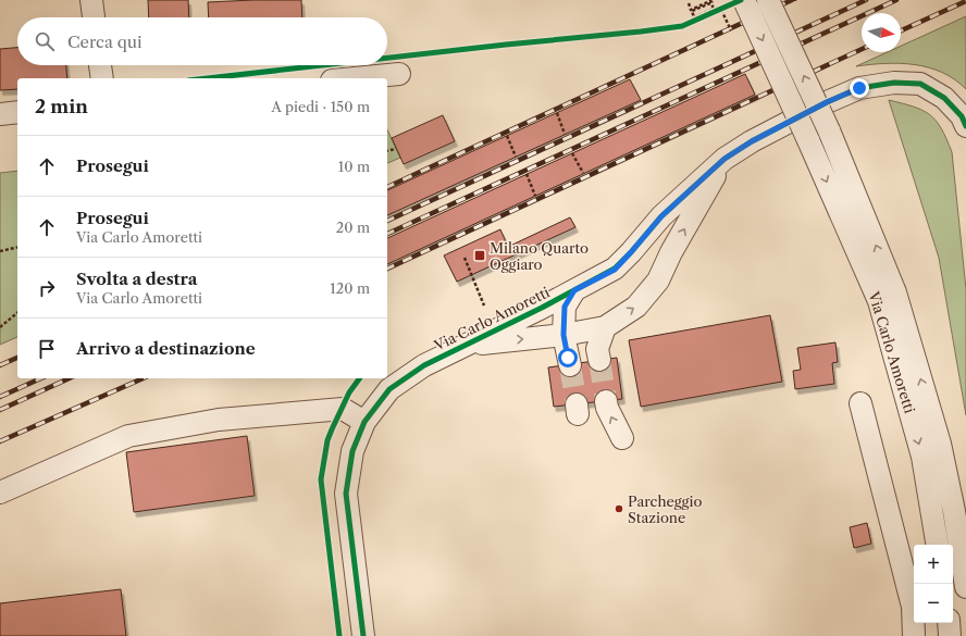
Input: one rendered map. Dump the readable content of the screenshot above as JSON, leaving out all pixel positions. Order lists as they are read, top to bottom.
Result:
{
  "streets": {
    "street": ["Via Carlo Amoretti"]
  },
  "places": {
    "transit": ["Milano Quarto Oggiaro"],
    "other": ["Parcheggio Stazione"]
  },
  "north": "right",
  "page": {
    "search": "Cerca qui",
    "heading": ["2 min", "A piedi · 150 m"],
    "list": [
      ["Prosegui", "10 m"],
      ["Prosegui", "Via Carlo Amoretti", "20 m"],
      ["Svolta a destra", "Via Carlo Amoretti", "120 m"],
      "Arrivo a destinazione"
    ],
    "map_buttons": ["+", "−"]
  }
}
